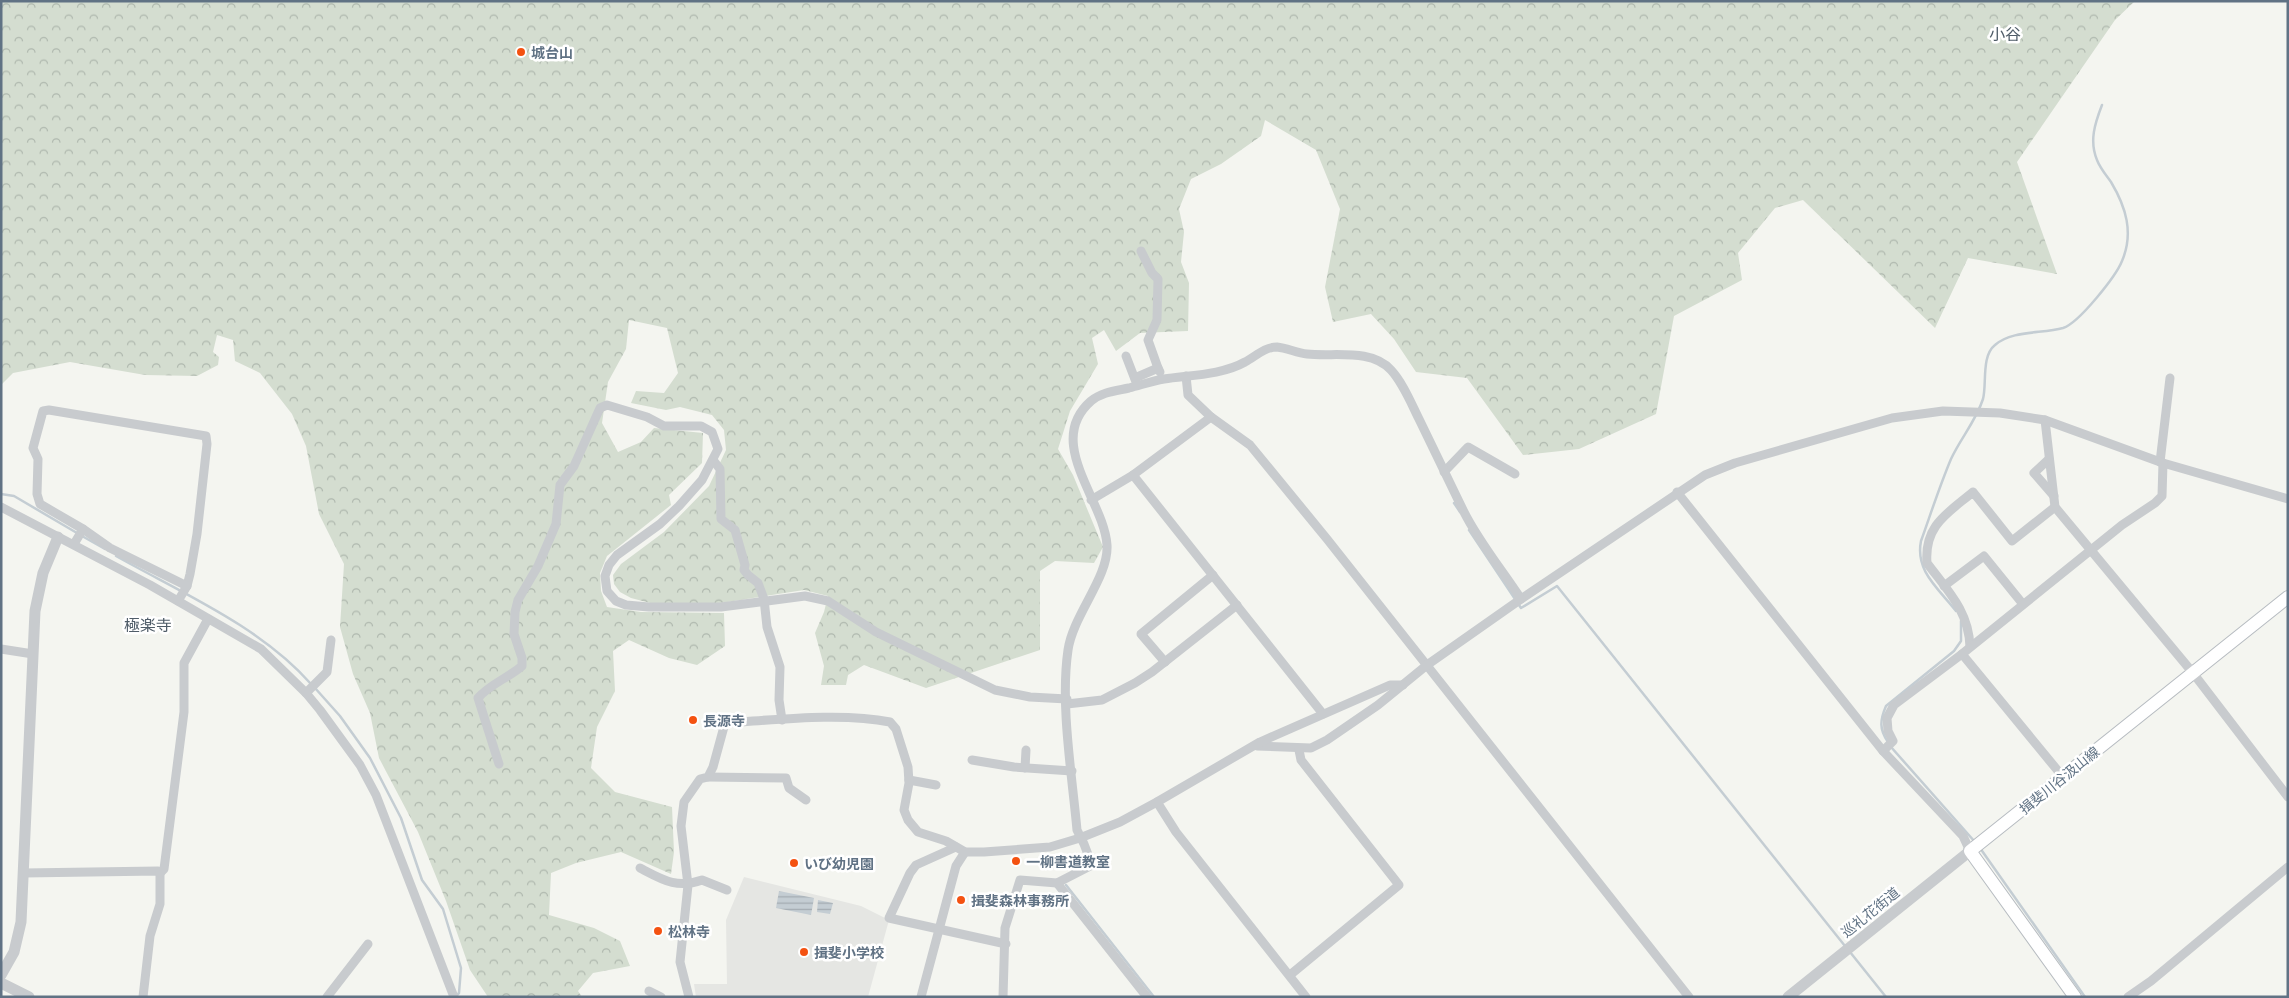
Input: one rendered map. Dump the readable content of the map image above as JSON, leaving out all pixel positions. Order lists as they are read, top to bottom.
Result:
{
  "streets": {
    "main road": ["揖斐川谷汲山線"],
    "street": ["巡礼花街道"]
  },
  "crossings": [
    ["揖斐川谷汲山線", "巡礼花街道"]
  ],
  "districts": ["小谷", "極楽寺"],
  "places": [
    "城台山",
    "長源寺",
    "一柳書道教室",
    "いび幼児園",
    "揖斐森林事務所",
    "松林寺",
    "揖斐小学校"
  ]
}
